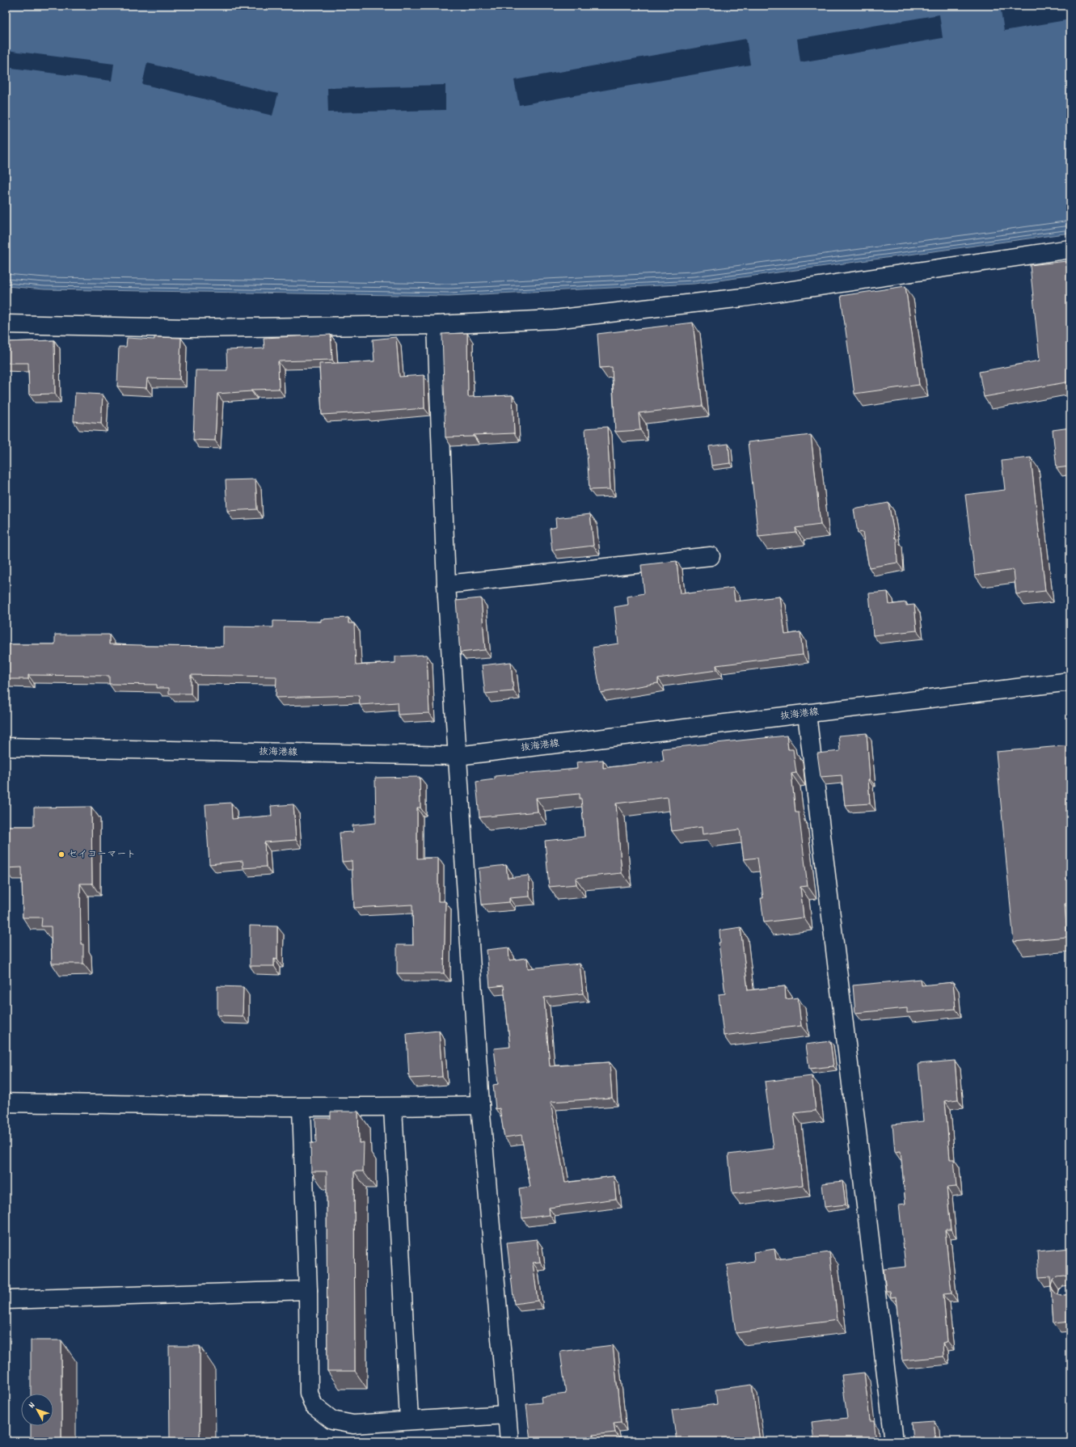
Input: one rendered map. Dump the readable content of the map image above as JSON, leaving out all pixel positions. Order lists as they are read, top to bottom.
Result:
{
  "streets": {
    "street": ["抜海港線"]
  },
  "places": ["セイコーマート"],
  "north": "top left"
}
